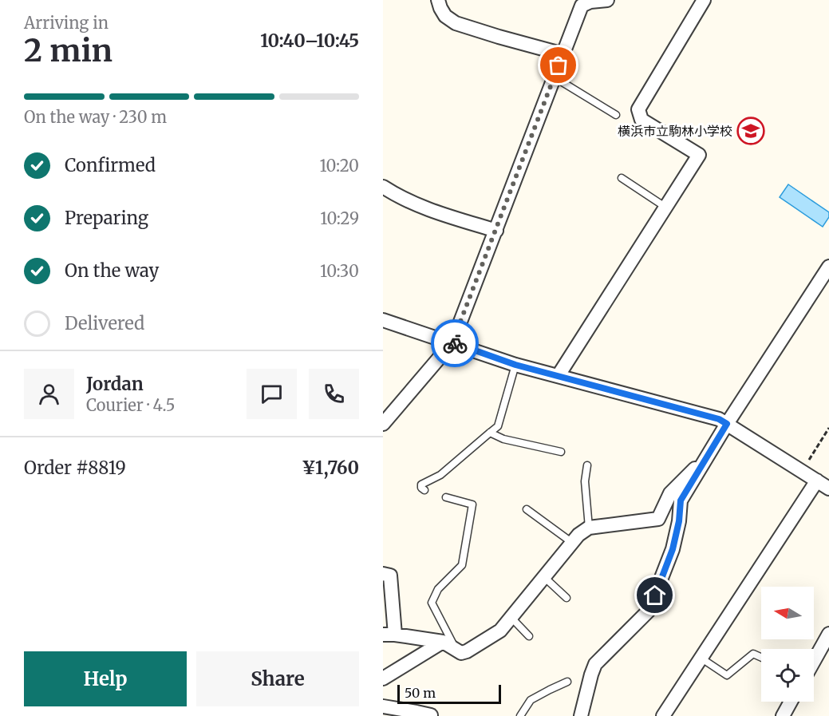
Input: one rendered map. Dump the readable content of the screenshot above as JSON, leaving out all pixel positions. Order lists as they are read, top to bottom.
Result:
{
  "places": {
    "school or university": ["横浜市立駒林小学校"]
  },
  "scale_bar": "50 m",
  "north": "left",
  "page": {
    "heading": ["2 min", "Arriving in", "10:40–10:45"],
    "panel": [
      "Jordan",
      "Courier · 4.5",
      "Order #8819",
      "¥1,760"
    ],
    "bar": "On the way · 230 m",
    "list": [
      ["Confirmed", "10:20"],
      ["Preparing", "10:29"],
      ["On the way", "10:30"],
      "Delivered"
    ],
    "buttons": ["Help", "Share"],
    "scale": "50 m"
  }
}
